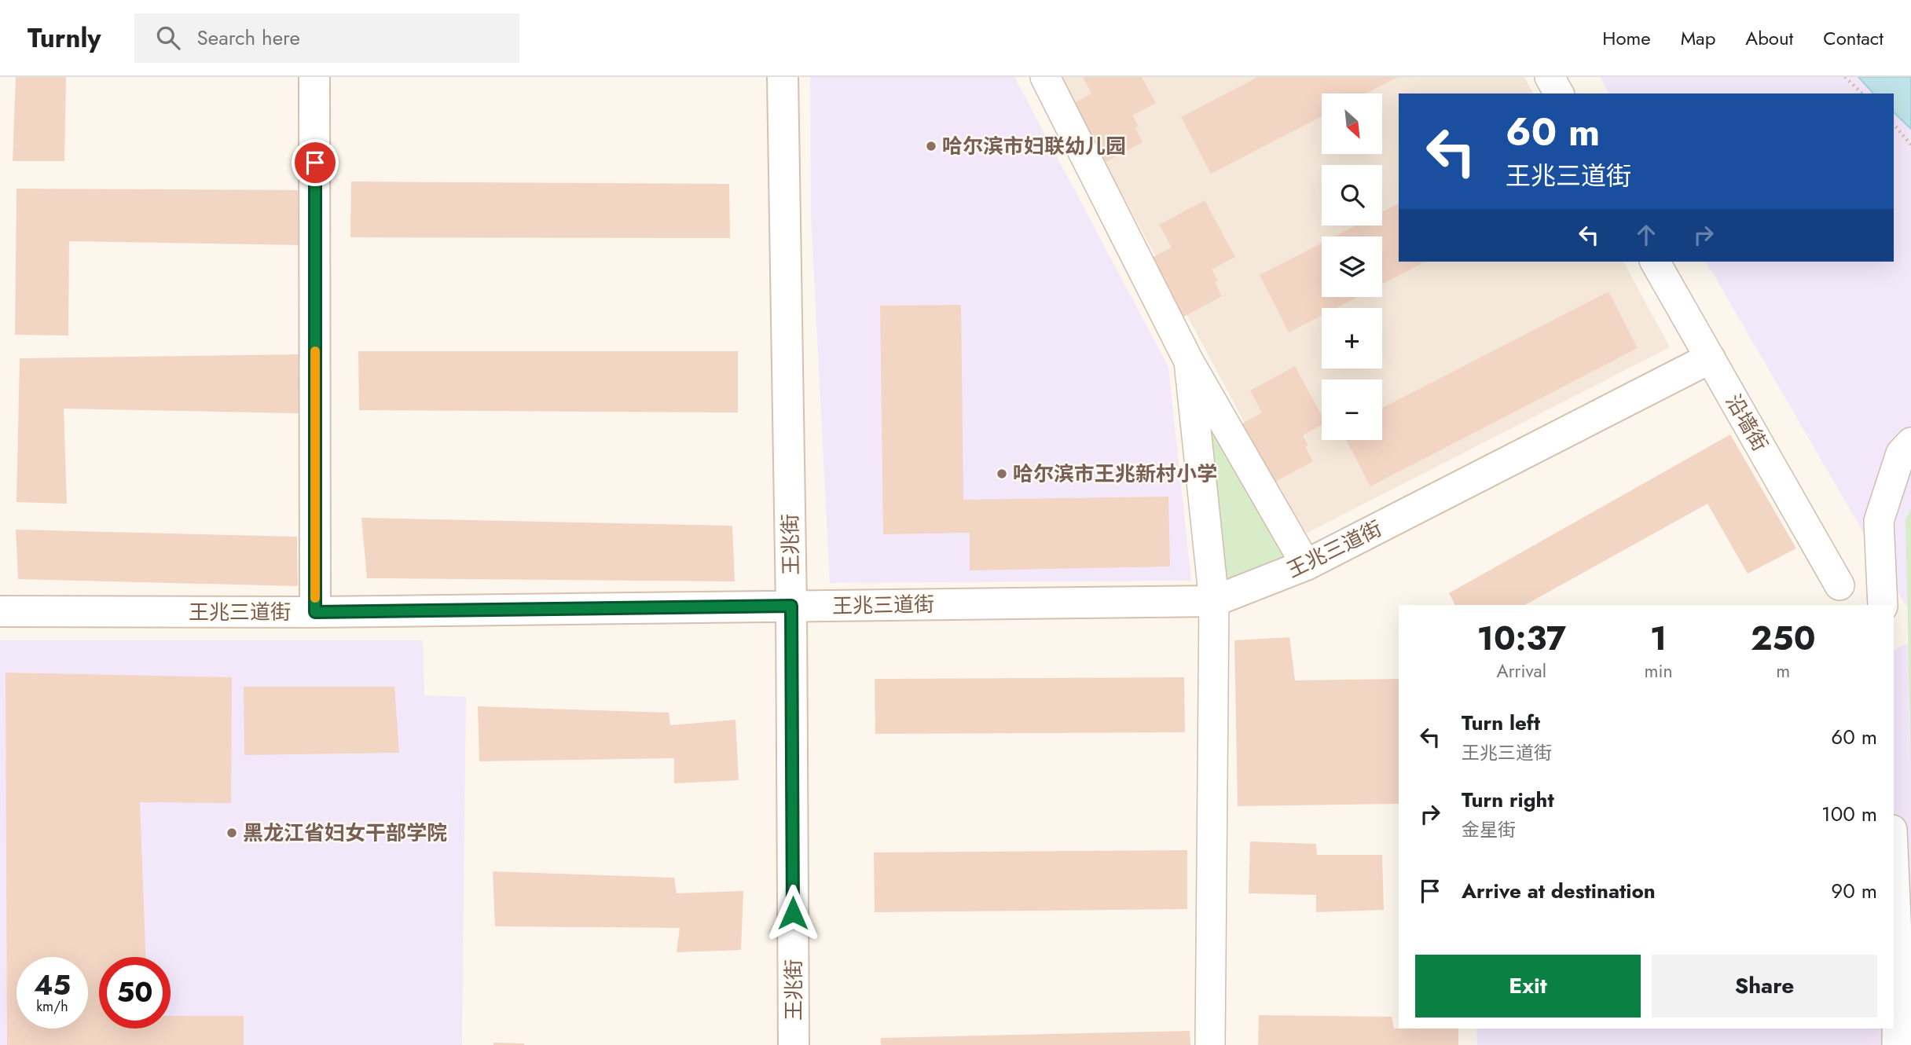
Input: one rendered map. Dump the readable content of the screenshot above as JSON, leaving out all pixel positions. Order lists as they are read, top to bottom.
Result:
{
  "streets": {
    "street": ["沿墙街", "王兆街", "王兆三道街"]
  },
  "crossings": [
    ["沿墙街", "王兆三道街"],
    ["王兆街", "王兆三道街"]
  ],
  "places": ["哈尔滨市妇联幼儿园", "哈尔滨市王兆新村小学", "黑龙江省妇女干部学院"],
  "north": "bottom right",
  "page": {
    "header": "Turnly",
    "search": "Search here",
    "nav": [
      "Home",
      "Map",
      "About",
      "Contact"
    ],
    "map_buttons": ["+", "−"],
    "turn": ["60 m", "王兆三道街"],
    "eta": [
      "10:37",
      "Arrival",
      "1",
      "min",
      "250",
      "m"
    ],
    "list": [
      {
        "name": "Turn left",
        "note": "王兆三道街",
        "value": "60 m"
      },
      {
        "name": "Turn right",
        "note": "金星街",
        "value": "100 m"
      },
      {
        "name": "Arrive at destination",
        "value": "90 m"
      }
    ],
    "buttons": ["Exit", "Share"],
    "speed": "45 km/h",
    "limit": "50"
  }
}
